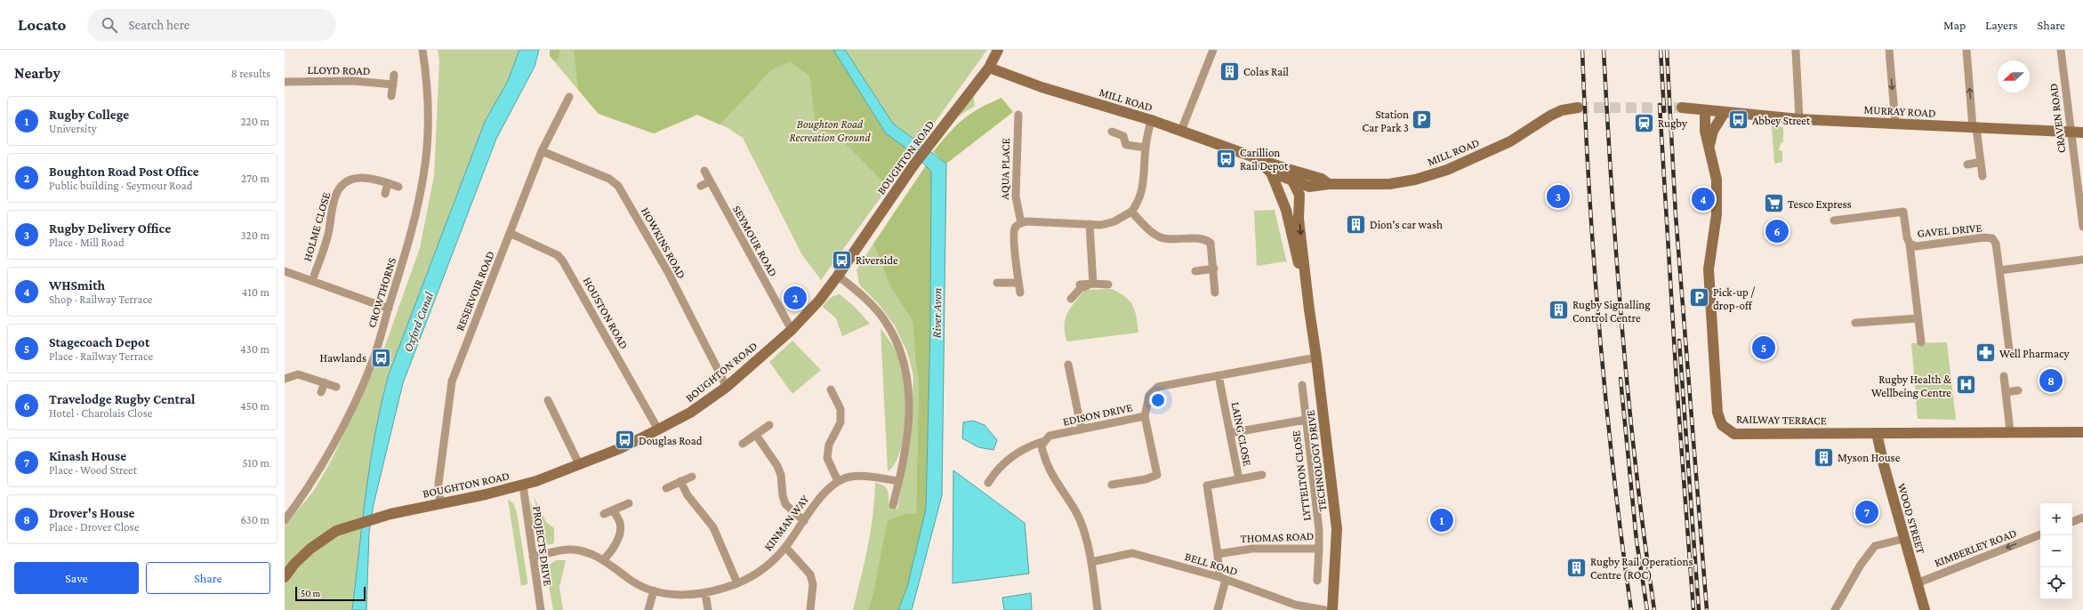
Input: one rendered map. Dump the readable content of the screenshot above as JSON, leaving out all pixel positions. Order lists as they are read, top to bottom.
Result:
{
  "streets": {
    "street": [
      "LLOYD ROAD",
      "MILL ROAD",
      "MURRAY ROAD",
      "CRAVEN ROAD",
      "BOUGHTON ROAD",
      "AQUA PLACE",
      "HOLME CLOSE",
      "GAVEL DRIVE",
      "SEYMOUR ROAD",
      "HOWKINS ROAD",
      "RESERVOIR ROAD",
      "CROWTHORNS",
      "HOUSTON ROAD",
      "EDISON DRIVE",
      "RAILWAY TERRACE",
      "LAING CLOSE",
      "TECHNOLOGY DRIVE",
      "LYTTELTON CLOSE",
      "WOOD STREET",
      "KINMAN WAY",
      "THOMAS ROAD",
      "PROJECTS DRIVE",
      "KIMBERLEY ROAD",
      "BELL ROAD"
    ]
  },
  "crossings": [
    ["MILL ROAD", "BOUGHTON ROAD"],
    ["MILL ROAD", "TECHNOLOGY DRIVE"],
    ["MURRAY ROAD", "CRAVEN ROAD"],
    ["MURRAY ROAD", "RAILWAY TERRACE"],
    ["BOUGHTON ROAD", "SEYMOUR ROAD"],
    ["BOUGHTON ROAD", "HOWKINS ROAD"],
    ["BOUGHTON ROAD", "RESERVOIR ROAD"],
    ["BOUGHTON ROAD", "HOUSTON ROAD"],
    ["BOUGHTON ROAD", "PROJECTS DRIVE"],
    ["HOWKINS ROAD", "RESERVOIR ROAD"],
    ["RESERVOIR ROAD", "HOUSTON ROAD"],
    ["EDISON DRIVE", "LAING CLOSE"],
    ["EDISON DRIVE", "TECHNOLOGY DRIVE"],
    ["RAILWAY TERRACE", "WOOD STREET"],
    ["LAING CLOSE", "LYTTELTON CLOSE"],
    ["LAING CLOSE", "THOMAS ROAD"],
    ["LAING CLOSE", "BELL ROAD"],
    ["LYTTELTON CLOSE", "THOMAS ROAD"],
    ["WOOD STREET", "KIMBERLEY ROAD"],
    ["KINMAN WAY", "PROJECTS DRIVE"]
  ],
  "one_way": ["KIMBERLEY ROAD"],
  "water": ["River Avon", "Oxford Canal"],
  "parks": ["Boughton Road Recreation Ground"],
  "places": {
    "building": [
      "Colas Rail",
      "Dion's car wash",
      "Rugby Signalling Control Centre",
      "Myson House",
      "Rugby Rail Operations Centre (ROC)"
    ],
    "parking": ["Station Car Park 3", "Pick-up / drop-off"],
    "bus stop": [
      "Abbey Street",
      "Carillion Rail Depot",
      "Riverside",
      "Hawlands",
      "Douglas Road"
    ],
    "station": ["Rugby"],
    "supermarket": ["Tesco Express"],
    "pharmacy": ["Well Pharmacy"],
    "hospital": ["Rugby Health & Wellbeing Centre"]
  },
  "scale_bar": "50 m",
  "north": "left",
  "page": {
    "header": "Locato",
    "search": "Search here",
    "nav": ["Map", "Layers", "Share"],
    "heading": ["Nearby", "8 results"],
    "list": [
      {
        "mark": "1",
        "name": "Rugby College",
        "note": "University",
        "value": "220 m"
      },
      {
        "mark": "2",
        "name": "Boughton Road Post Office",
        "note": "Public building · Seymour Road",
        "value": "270 m"
      },
      {
        "mark": "3",
        "name": "Rugby Delivery Office",
        "note": "Place · Mill Road",
        "value": "320 m"
      },
      {
        "mark": "4",
        "name": "WHSmith",
        "note": "Shop · Railway Terrace",
        "value": "410 m"
      },
      {
        "mark": "5",
        "name": "Stagecoach Depot",
        "note": "Place · Railway Terrace",
        "value": "430 m"
      },
      {
        "mark": "6",
        "name": "Travelodge Rugby Central",
        "note": "Hotel · Charolais Close",
        "value": "450 m"
      },
      {
        "mark": "7",
        "name": "Kinash House",
        "note": "Place · Wood Street",
        "value": "510 m"
      },
      {
        "mark": "8",
        "name": "Drover's House",
        "note": "Place · Drover Close",
        "value": "630 m"
      }
    ],
    "pins": [
      "3",
      "4",
      "6",
      "2",
      "5",
      "8",
      "7",
      "1"
    ],
    "map_buttons": ["+", "−"],
    "buttons": ["Save", "Share"],
    "scale": "50 m"
  }
}
